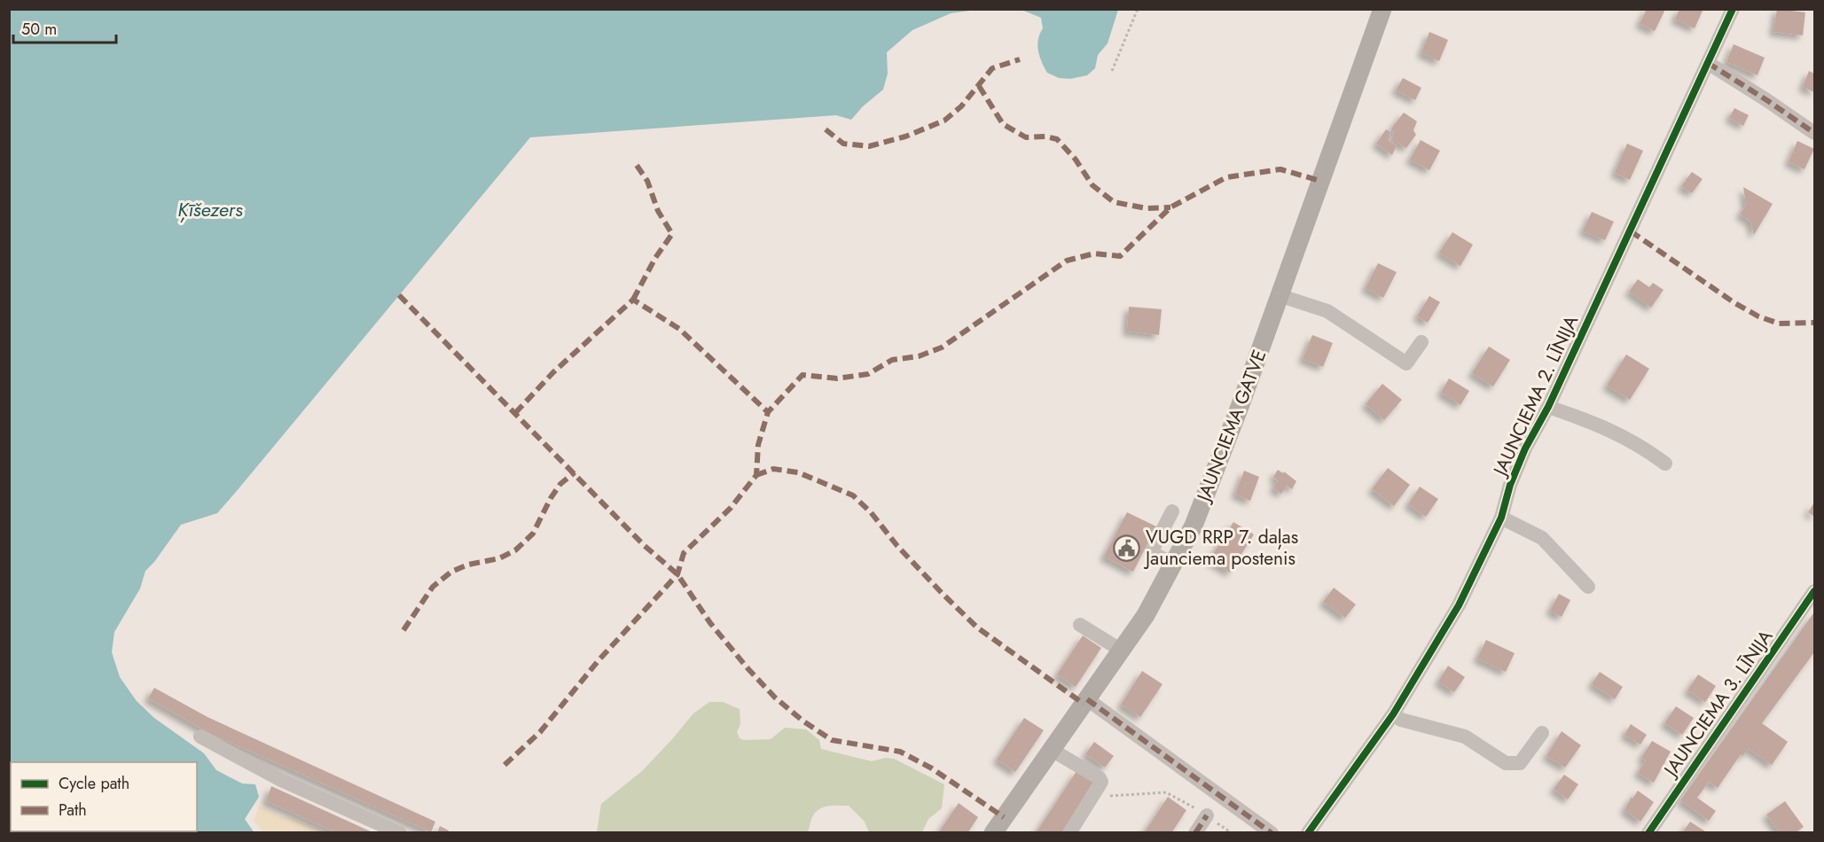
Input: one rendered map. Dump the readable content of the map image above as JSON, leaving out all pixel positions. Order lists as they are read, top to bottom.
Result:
{
  "streets": {
    "main road": ["JAUNCIEMA GATVE"],
    "street": ["JAUNCIEMA 2. LĪNIJA", "JAUNCIEMA 3. LĪNIJA"]
  },
  "water": ["Ķīšezers"],
  "places": {
    "public building": ["VUGD RRP 7. daļas Jaunciema postenis"]
  },
  "legend": ["Cycle path", "Path"],
  "scale_bar": "50 m"
}
